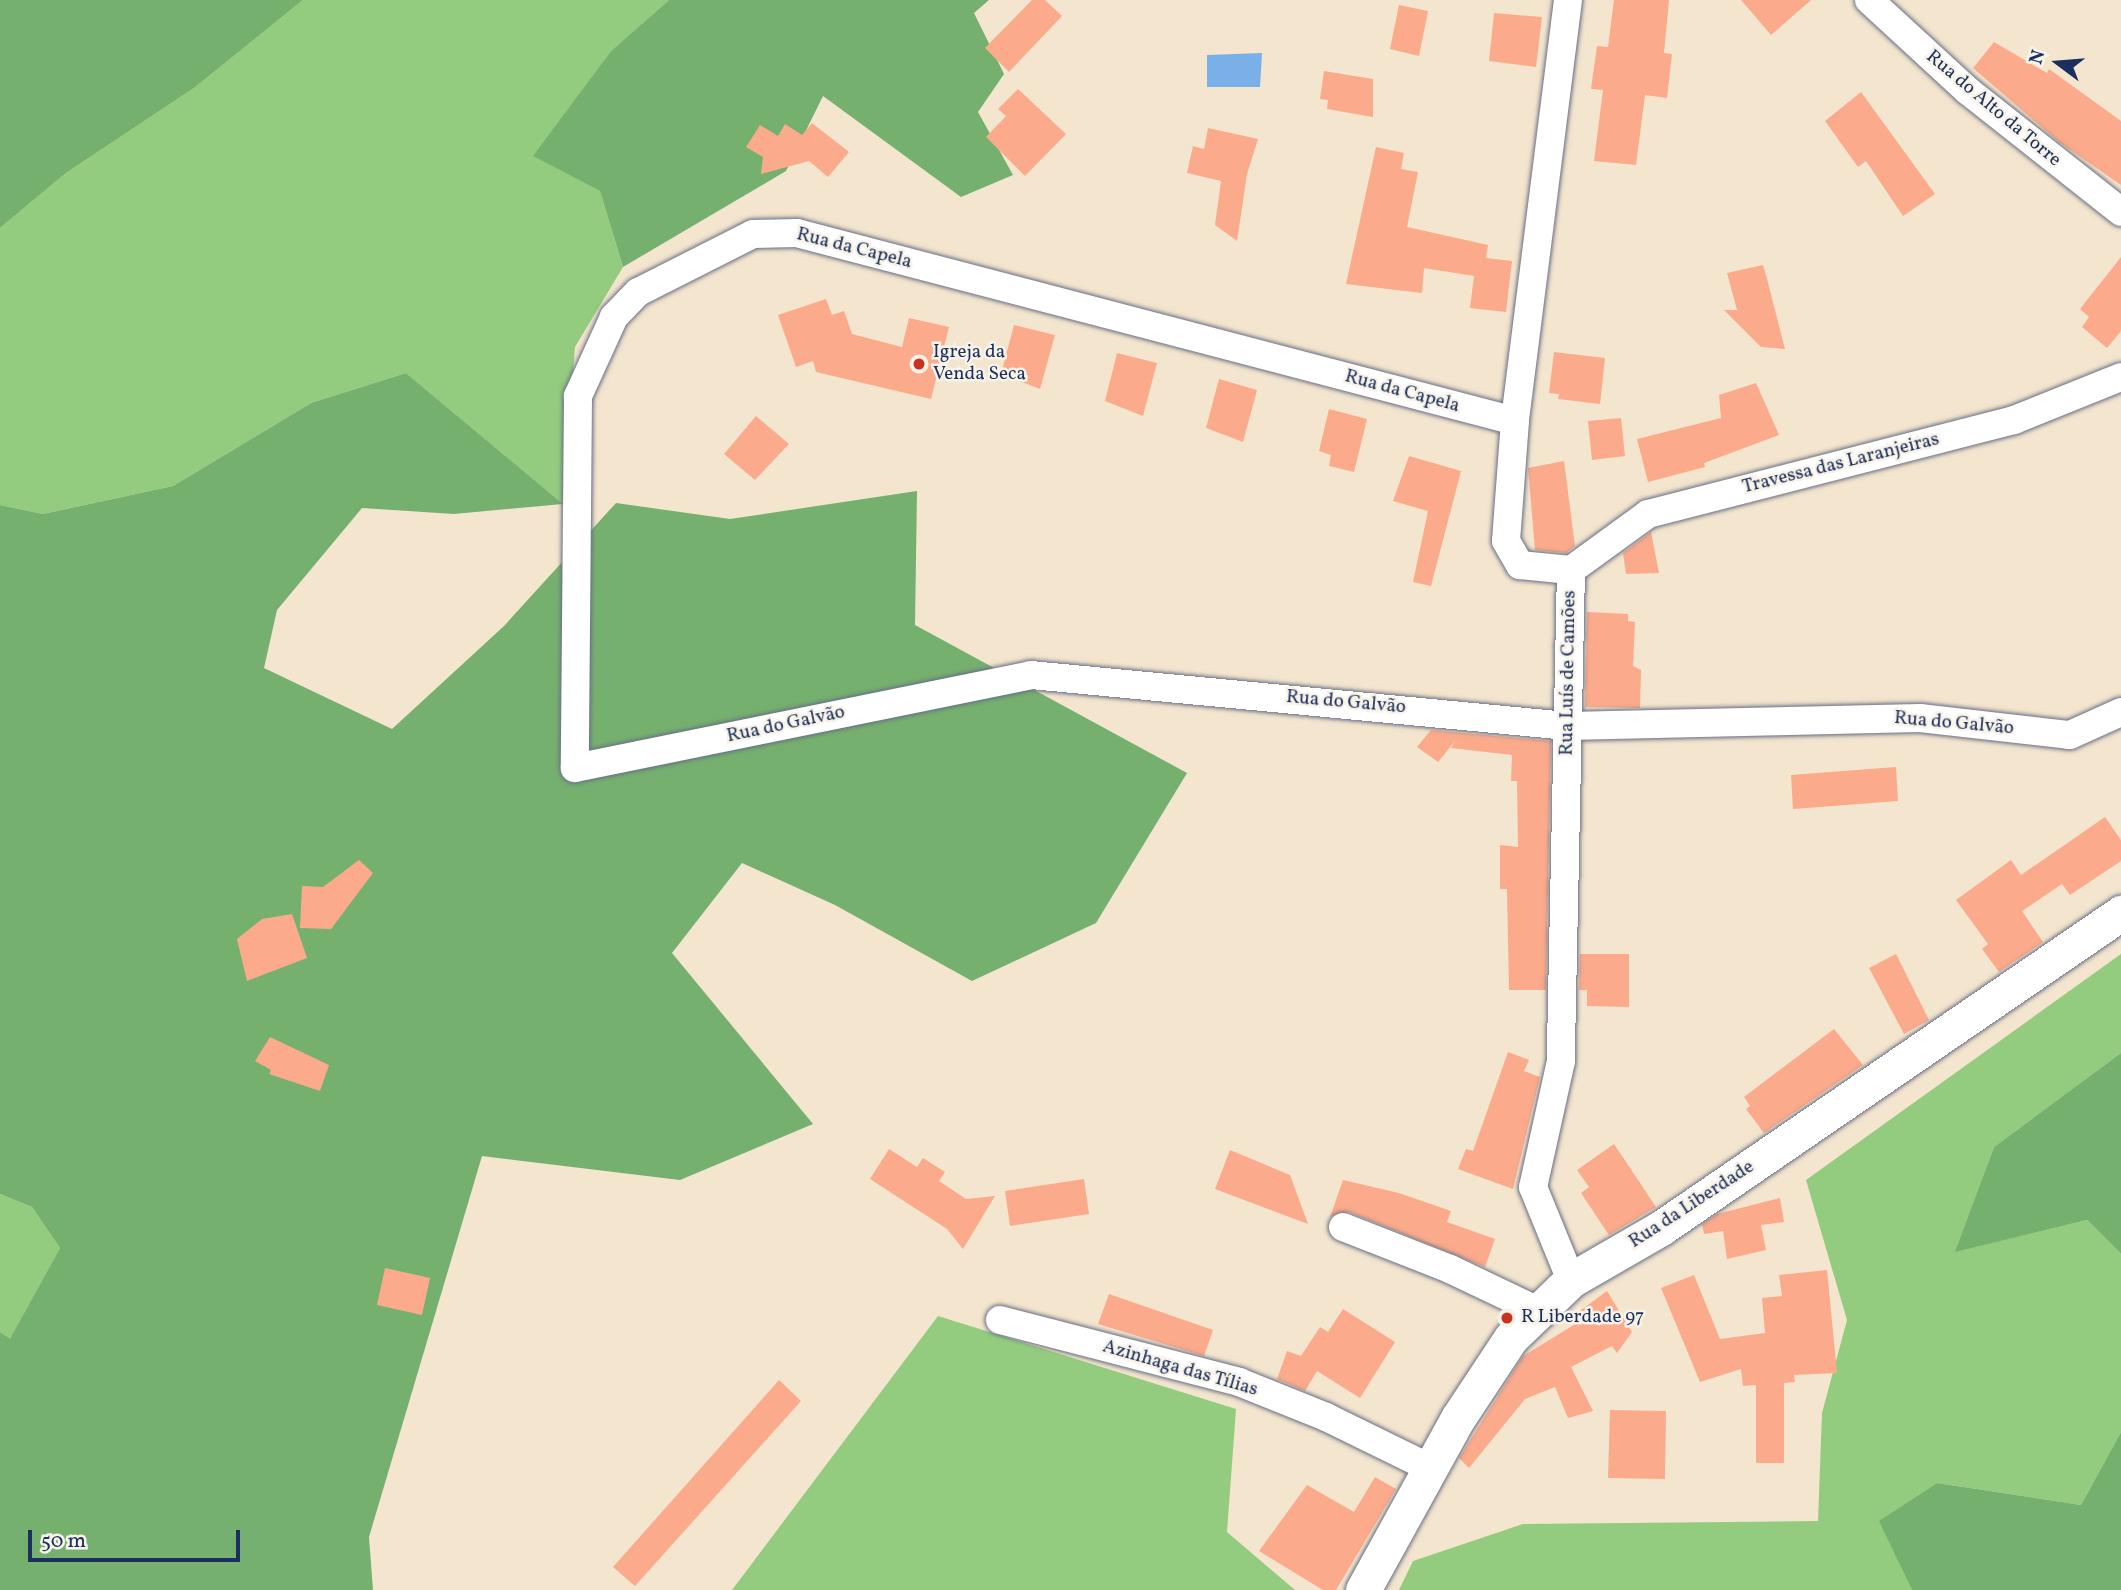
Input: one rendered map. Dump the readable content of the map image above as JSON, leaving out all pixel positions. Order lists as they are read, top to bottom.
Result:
{
  "streets": {
    "street": [
      "Rua do Alto da Torre",
      "Rua da Capela",
      "Travessa das Laranjeiras",
      "Rua Luís de Camões",
      "Rua do Galvão",
      "Rua da Liberdade",
      "Azinhaga das Tílias"
    ]
  },
  "crossings": [
    ["Rua da Capela", "Rua Luís de Camões"],
    ["Rua da Capela", "Rua do Galvão"],
    ["Travessa das Laranjeiras", "Rua Luís de Camões"],
    ["Rua Luís de Camões", "Rua do Galvão"],
    ["Rua Luís de Camões", "Rua da Liberdade"],
    ["Rua da Liberdade", "Azinhaga das Tílias"]
  ],
  "places": ["Igreja da Venda Seca", "R Liberdade 97"],
  "scale_bar": "50 m",
  "north": "left"
}
